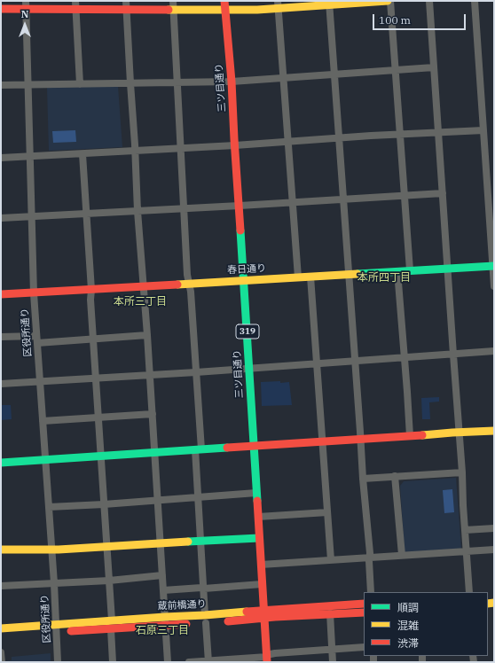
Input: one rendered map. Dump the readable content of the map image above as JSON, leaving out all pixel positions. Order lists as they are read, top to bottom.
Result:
{
  "streets": {
    "street": [
      "三ツ目通り",
      "春日通り",
      "319",
      "区役所通り",
      "蔵前橋通り"
    ]
  },
  "crossings": [
    ["三ツ目通り", "春日通り"],
    ["三ツ目通り", "蔵前橋通り"],
    ["春日通り", "区役所通り"],
    ["区役所通り", "蔵前橋通り"]
  ],
  "districts": ["本所四丁目", "本所三丁目", "石原三丁目"],
  "legend": ["順調", "混雑", "渋滞"],
  "scale_bar": "100 m",
  "north": "top"
}
